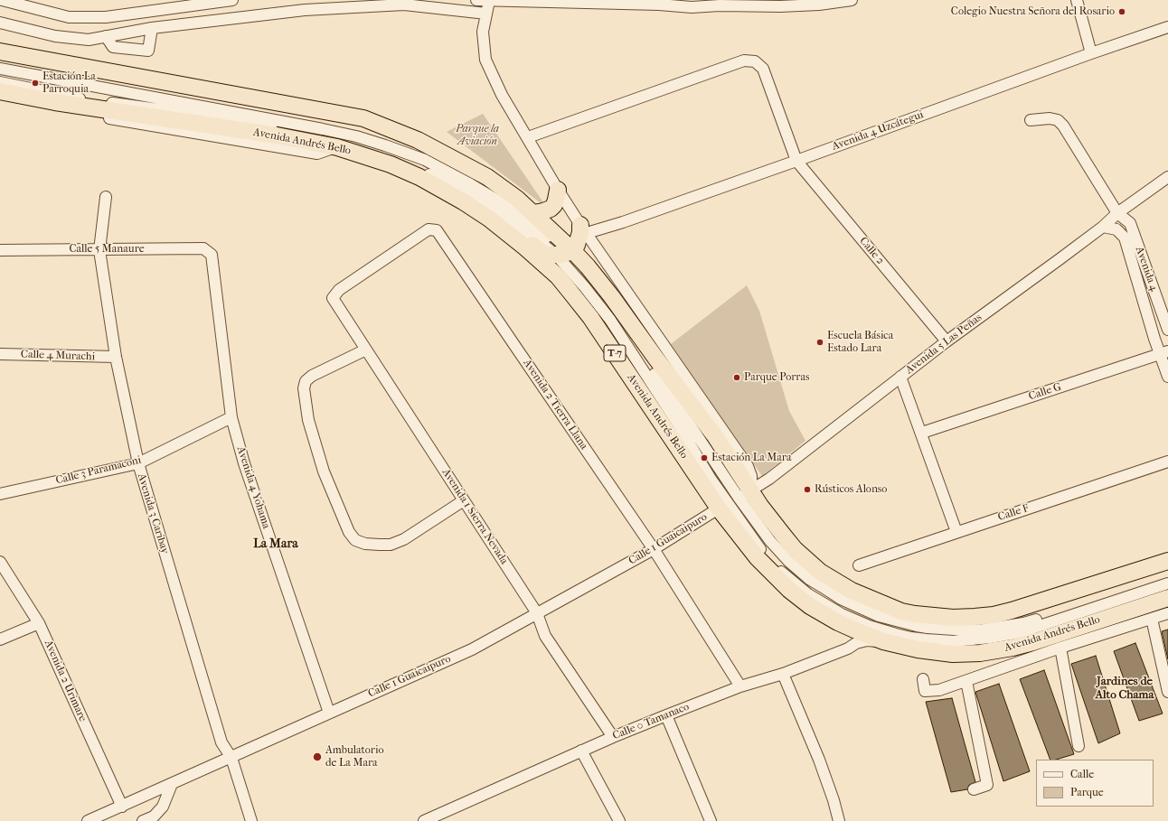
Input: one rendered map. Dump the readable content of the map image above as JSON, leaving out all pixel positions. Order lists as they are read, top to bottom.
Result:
{
  "streets": {
    "highway": ["Avenida Andrés Bello", "T-7"],
    "street": [
      "Avenida 4 Uzcátegui",
      "Calle 5 Manaure",
      "Calle 2",
      "Avenida 4",
      "Avenida 5 Las Peñas",
      "Calle 4 Murachi",
      "Calle G",
      "Avenida 2 Tierra Llana",
      "Calle 3 Paramaconi",
      "Avenida 4 Yohama",
      "Calle F",
      "Avenida 3 Caribay",
      "Avenida 1 Sierra Nevada",
      "Calle 1 Guaicaipuro",
      "Avenida 2 Urimare",
      "Calle 0 Tamanaco"
    ]
  },
  "crossings": [
    ["Avenida 4 Uzcátegui", "Calle 2"],
    ["Avenida Andrés Bello", "Avenida 5 Las Peñas"],
    ["Avenida Andrés Bello", "Calle 1 Guaicaipuro"],
    ["Avenida Andrés Bello", "Calle 0 Tamanaco"],
    ["Calle 5 Manaure", "Avenida 4 Yohama"],
    ["Calle 5 Manaure", "Avenida 3 Caribay"],
    ["Calle 2", "Avenida 5 Las Peñas"],
    ["Avenida 4", "Avenida 5 Las Peñas"],
    ["Avenida 5 Las Peñas", "Calle 1 Guaicaipuro"],
    ["Calle 4 Murachi", "Avenida 3 Caribay"],
    ["Avenida 2 Tierra Llana", "Avenida 1 Sierra Nevada"],
    ["Avenida 2 Tierra Llana", "Calle 1 Guaicaipuro"],
    ["Avenida 2 Tierra Llana", "Calle 0 Tamanaco"],
    ["Calle 3 Paramaconi", "Avenida 4 Yohama"],
    ["Calle 3 Paramaconi", "Avenida 3 Caribay"],
    ["Avenida 4 Yohama", "Calle 1 Guaicaipuro"],
    ["Avenida 3 Caribay", "Calle 1 Guaicaipuro"],
    ["Avenida 1 Sierra Nevada", "Calle 1 Guaicaipuro"],
    ["Avenida 1 Sierra Nevada", "Calle 0 Tamanaco"],
    ["Calle 1 Guaicaipuro", "Avenida 2 Urimare"]
  ],
  "districts": ["La Mara", "Jardines de Alto Chama"],
  "parks": ["Parque la Aviación"],
  "places": [
    "Colegio Nuestra Señora del Rosario",
    "Estación La Parroquia",
    "Escuela Básica Estado Lara",
    "Parque Porras",
    "Estación La Mara",
    "Rústicos Alonso",
    "Ambulatorio de La Mara"
  ],
  "legend": ["Calle", "Parque"]
}
